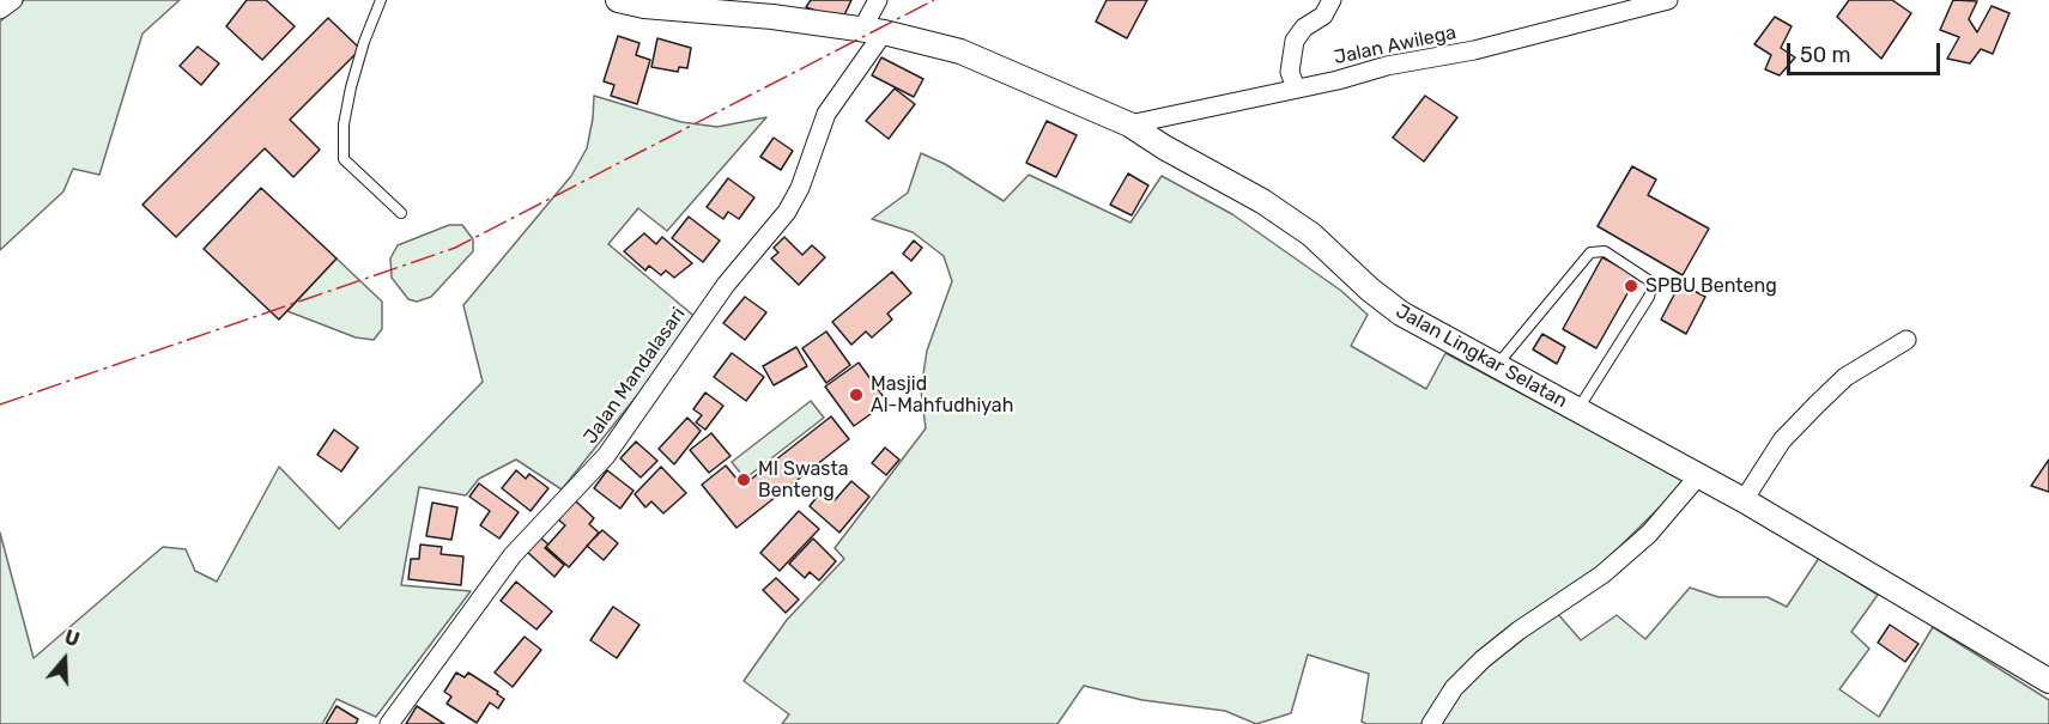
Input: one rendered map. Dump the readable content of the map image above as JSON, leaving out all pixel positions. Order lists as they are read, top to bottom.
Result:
{
  "streets": {
    "street": ["Jalan Awilega", "Jalan Lingkar Selatan", "Jalan Mandalasari"]
  },
  "crossings": [
    ["Jalan Awilega", "Jalan Lingkar Selatan"],
    ["Jalan Lingkar Selatan", "Jalan Mandalasari"]
  ],
  "places": ["SPBU Benteng", "Masjid Al-Mahfudhiyah", "MI Swasta Benteng"],
  "scale_bar": "50 m",
  "north": "top"
}
